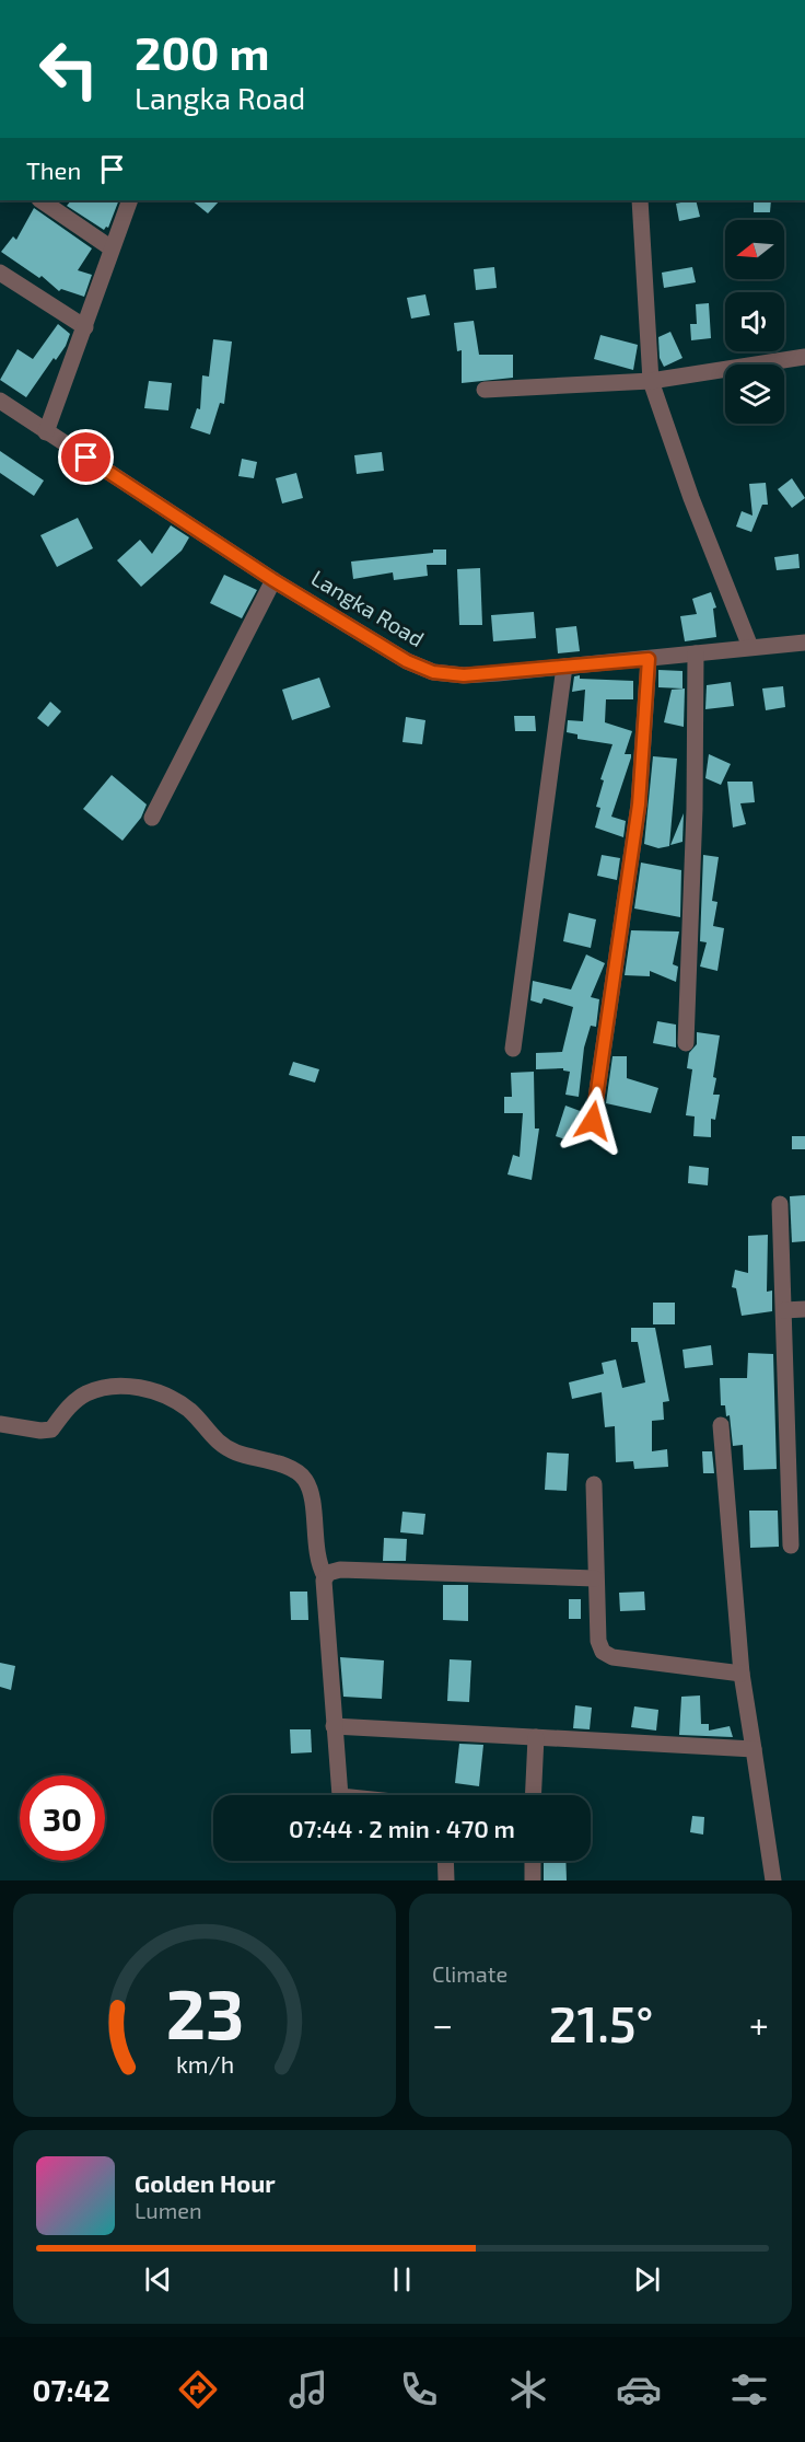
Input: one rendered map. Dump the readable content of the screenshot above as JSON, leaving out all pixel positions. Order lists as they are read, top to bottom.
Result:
{
  "streets": {
    "street": ["Langka Road"]
  },
  "north": "left",
  "page": {
    "turn": ["200 m", "Langka Road"],
    "then": "Then",
    "limit": "30",
    "trip": "07:44 · 2 min · 470 m",
    "tile": "Climate",
    "heat": ["−", "21.5°", "+"],
    "song": ["Golden Hour", "Lumen"],
    "tabs": "07:42",
    "gauge": ["23", "km/h"]
  }
}
